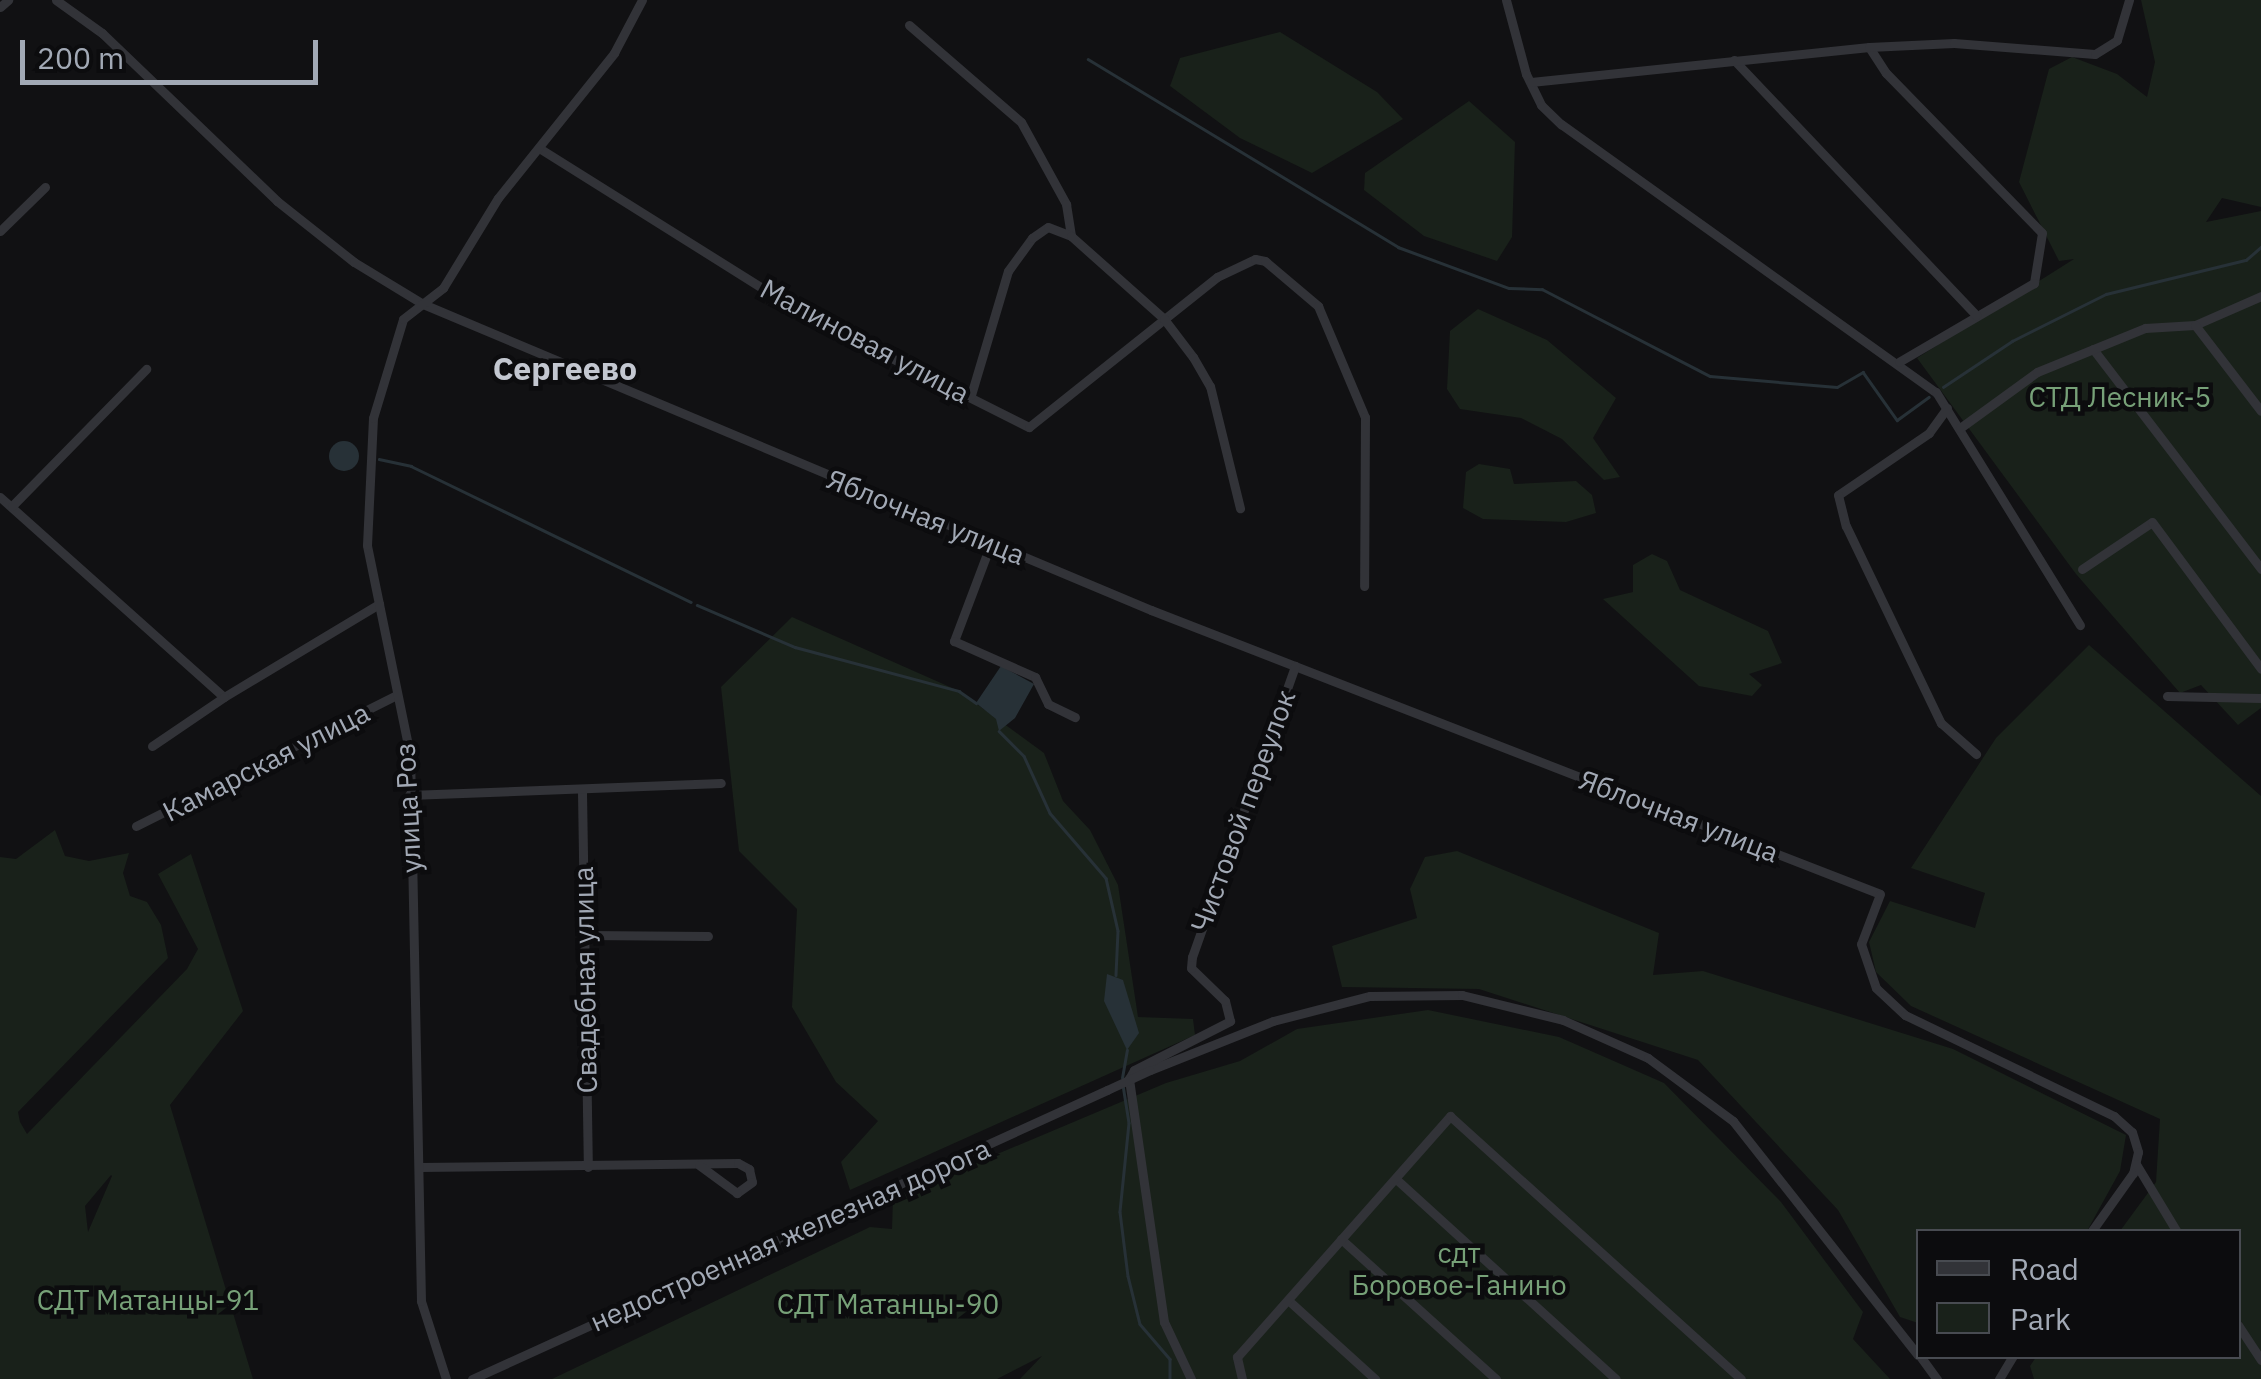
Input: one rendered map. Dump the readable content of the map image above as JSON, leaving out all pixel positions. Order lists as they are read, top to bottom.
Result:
{
  "streets": {
    "street": [
      "Малиновая улица",
      "Яблочная улица",
      "Камарская улица",
      "улица Роз",
      "Чистовой переулок",
      "Свадебная улица",
      "недостроенная железная дорога"
    ]
  },
  "crossings": [
    ["Малиновая улица", "улица Роз"],
    ["Яблочная улица", "улица Роз"],
    ["Яблочная улица", "Чистовой переулок"],
    ["Камарская улица", "улица Роз"]
  ],
  "districts": ["Сергеево"],
  "parks": [
    "СТД Лесник-5",
    "сдт Боровое-Ганино",
    "СДТ Матанцы-91",
    "СДТ Матанцы-90"
  ],
  "legend": ["Road", "Park"],
  "scale_bar": "200 m"
}
